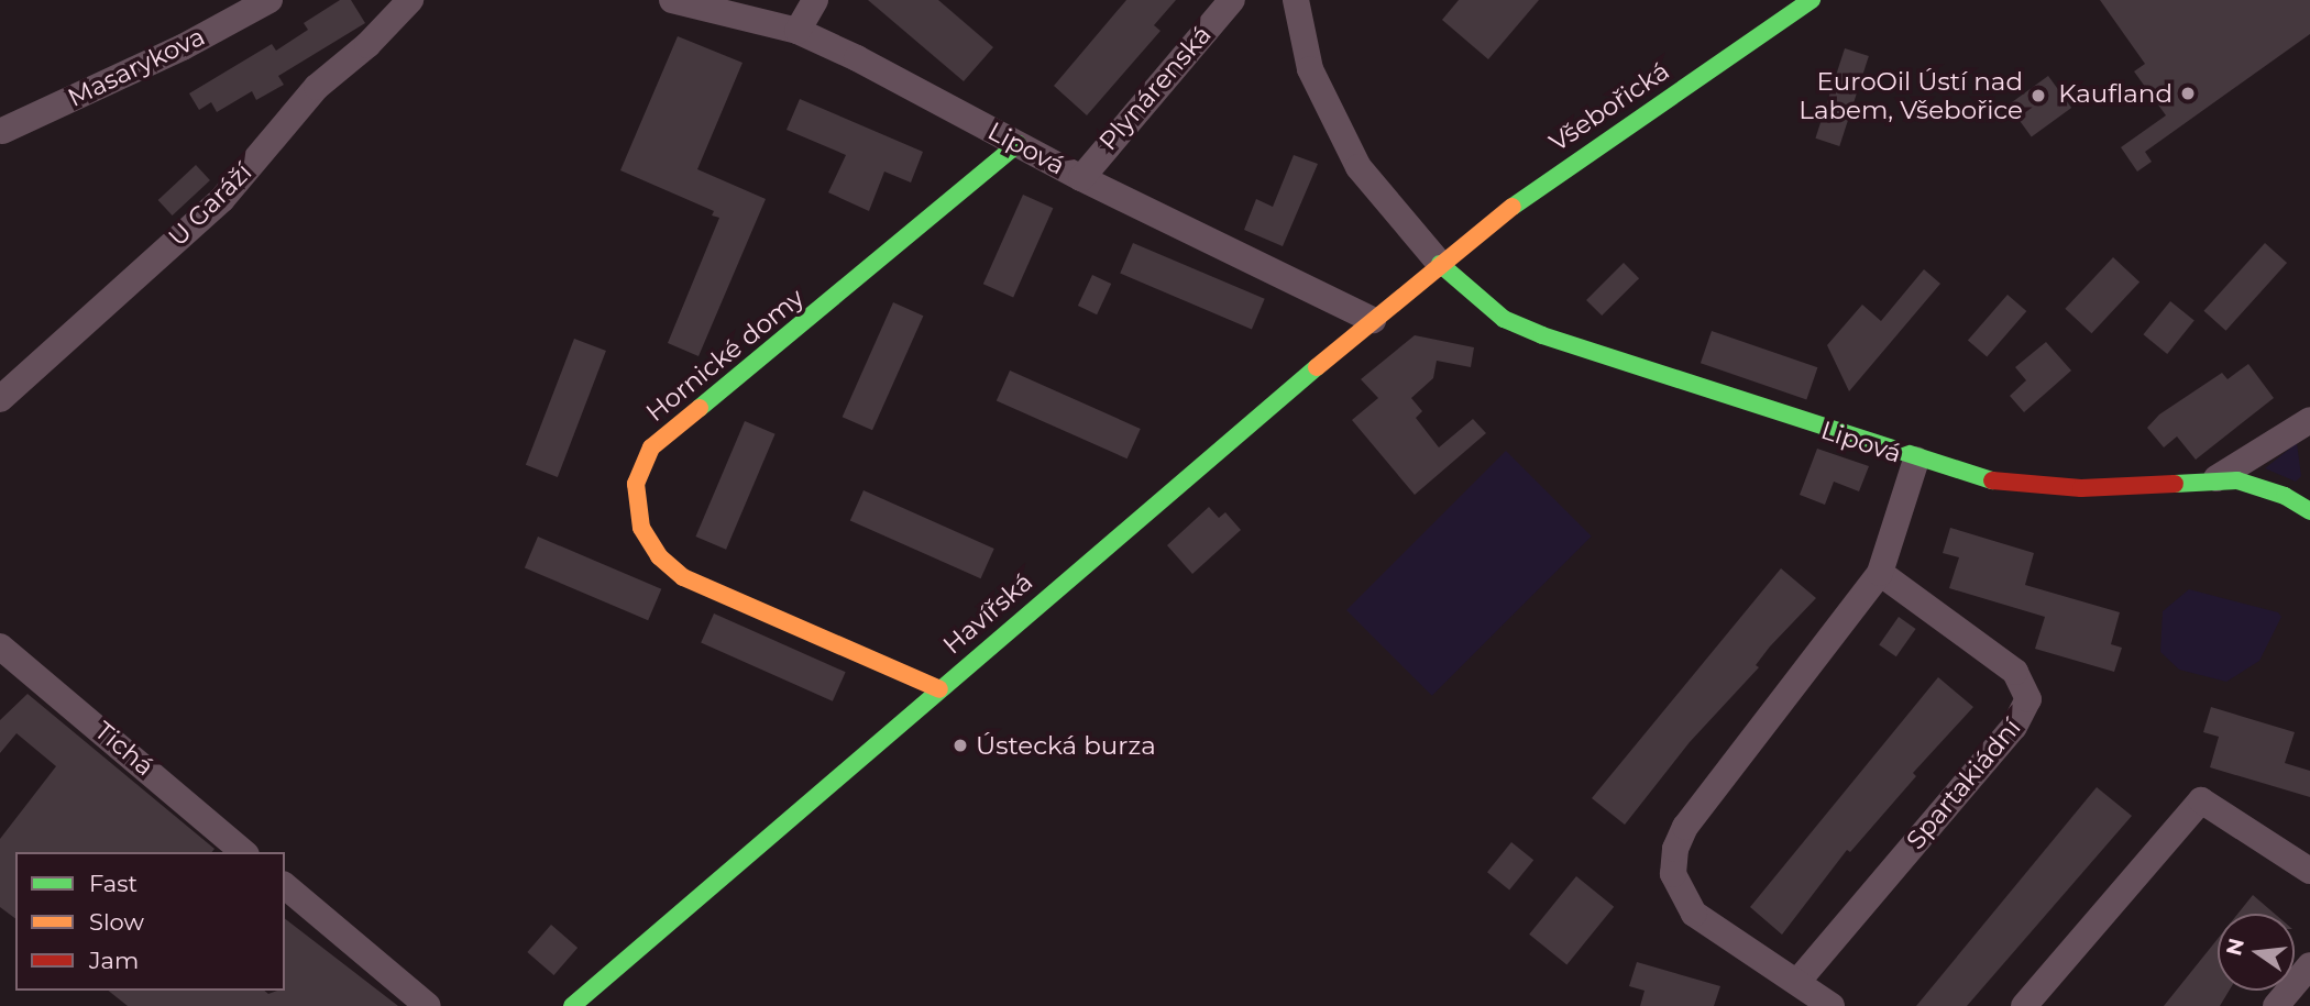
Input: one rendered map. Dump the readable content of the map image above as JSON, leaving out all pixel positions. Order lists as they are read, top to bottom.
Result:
{
  "streets": {
    "street": [
      "Masarykova",
      "Plynárenská",
      "Všebořická",
      "Lipová",
      "U Garáží",
      "Hornické domy",
      "Havířská",
      "Tichá",
      "Spartakiádní"
    ]
  },
  "crossings": [
    ["Plynárenská", "Lipová"],
    ["Všebořická", "Lipová"],
    ["Všebořická", "Havířská"],
    ["Lipová", "Hornické domy"],
    ["Lipová", "Havířská"],
    ["Hornické domy", "Havířská"]
  ],
  "places": ["Kaufland", "EuroOil Ústí nad Labem, Všebořice", "Ústecká burza"],
  "legend": ["Fast", "Slow", "Jam"],
  "north": "left"
}
